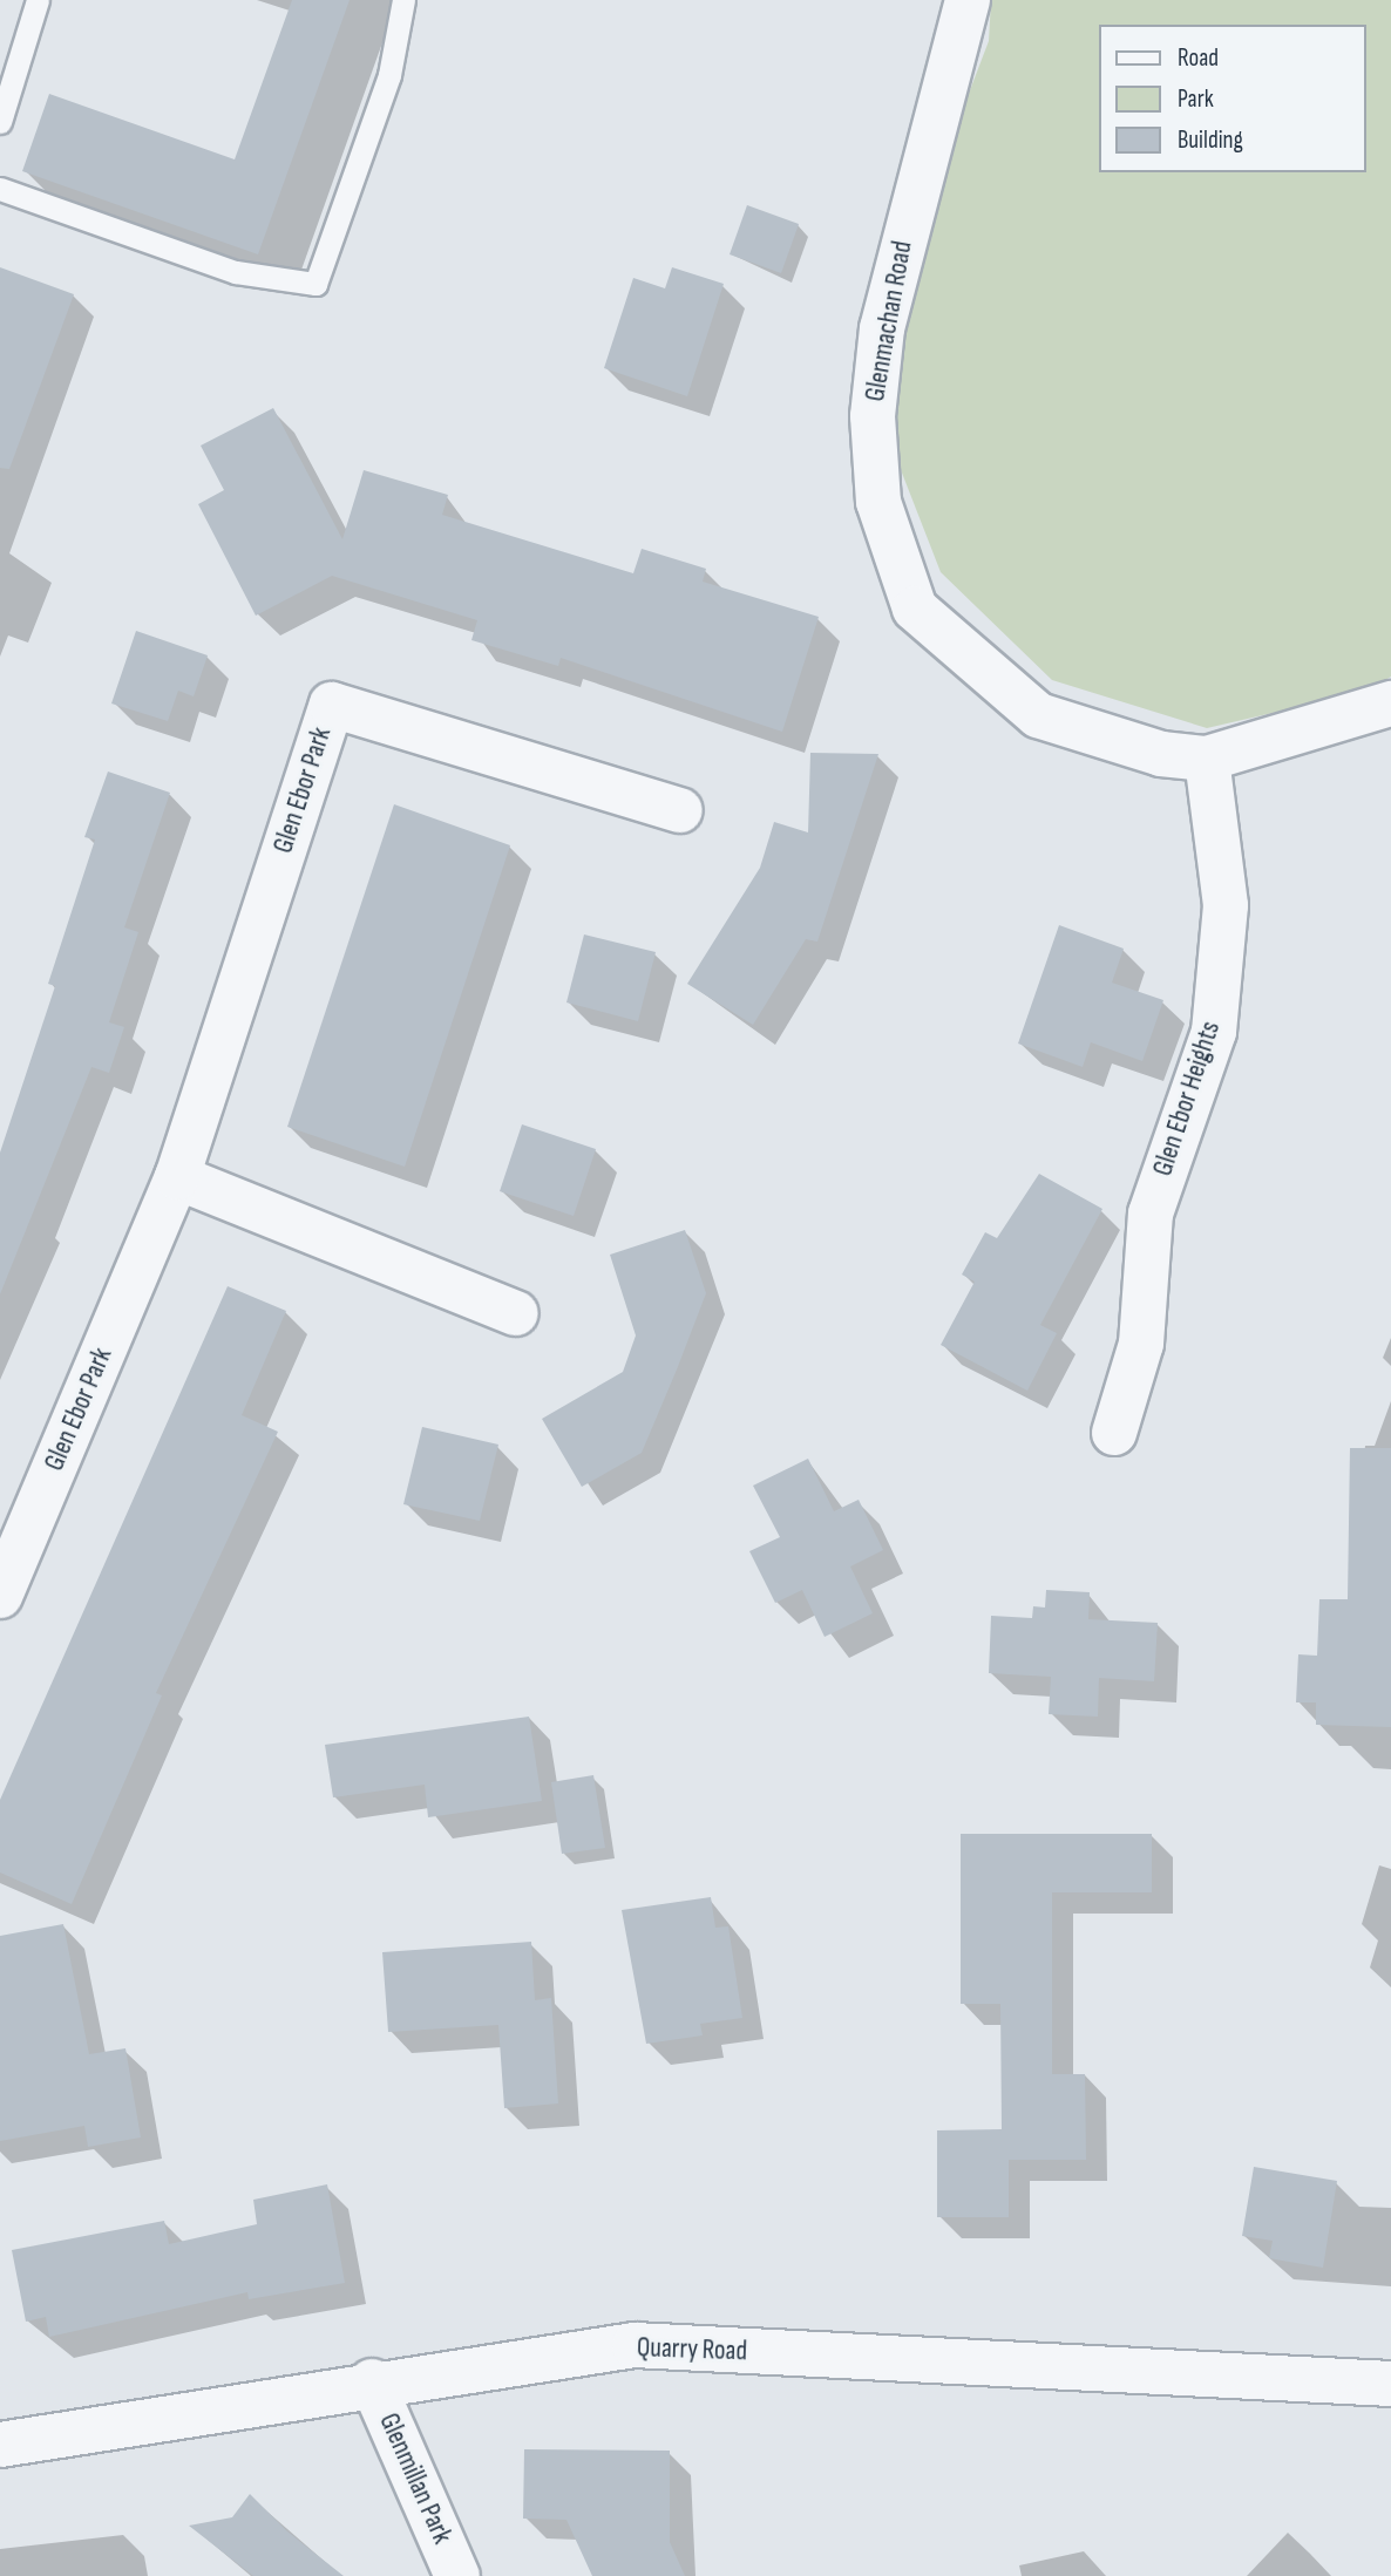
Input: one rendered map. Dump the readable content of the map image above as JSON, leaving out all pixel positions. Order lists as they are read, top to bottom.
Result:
{
  "streets": {
    "street": [
      "Glenmachan Road",
      "Glen Ebor Park",
      "Glen Ebor Heights",
      "Quarry Road",
      "Glenmillan Park"
    ]
  },
  "crossings": [
    ["Glenmachan Road", "Glen Ebor Heights"],
    ["Quarry Road", "Glenmillan Park"]
  ],
  "legend": ["Road", "Park", "Building"]
}
